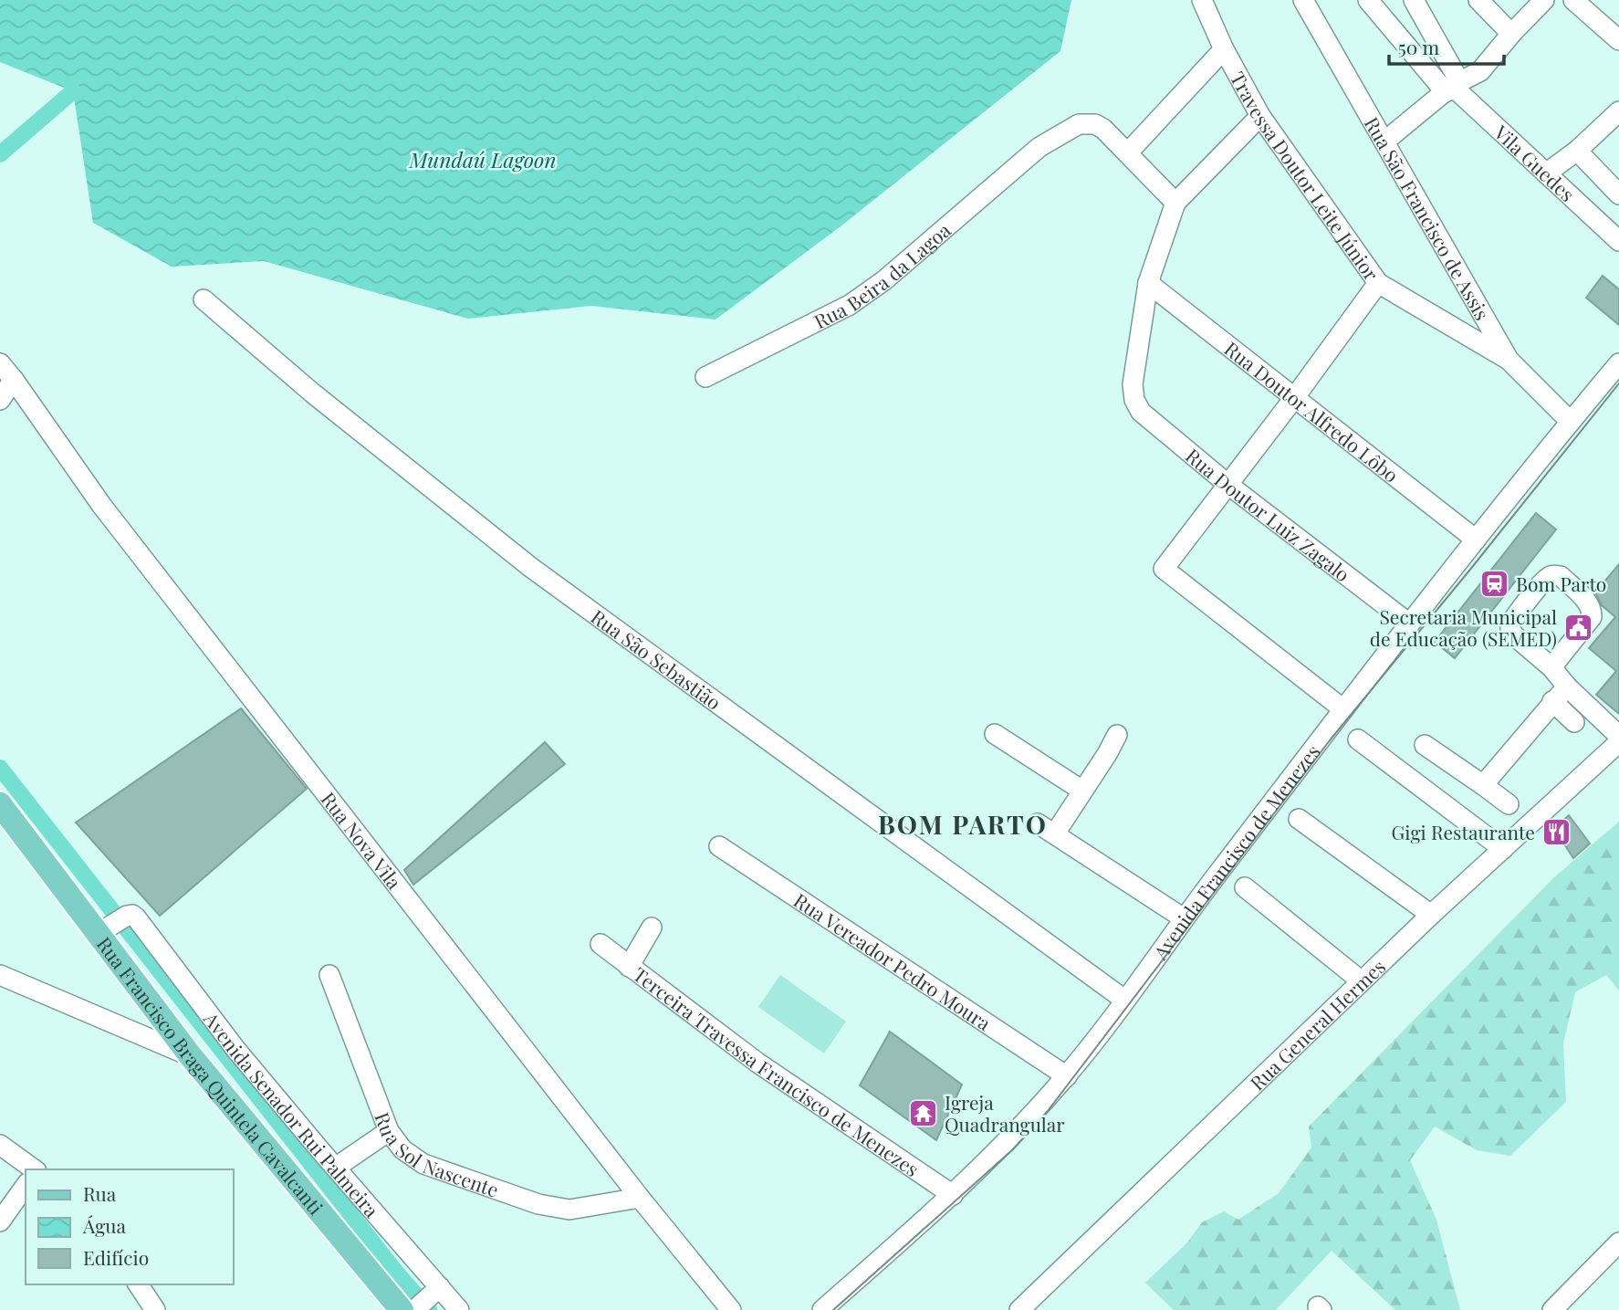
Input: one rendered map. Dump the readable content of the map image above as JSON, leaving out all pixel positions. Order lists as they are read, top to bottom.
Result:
{
  "streets": {
    "main road": ["Rua Francisco Braga Quintela Cavalcanti"],
    "street": [
      "Vila Guedes",
      "Travessa Doutor Leite Júnior",
      "Rua São Francisco de Assis",
      "Rua Beira da Lagoa",
      "Rua Doutor Alfredo Lôbo",
      "Rua Doutor Luiz Zagalo",
      "Rua São Sebastião",
      "Rua Nova Vila",
      "Avenida Francisco de Menezes",
      "Rua Vereador Pedro Moura",
      "Rua General Hermes",
      "Terceira Travessa Francisco de Menezes",
      "Avenida Senador Rui Palmeira",
      "Rua Sol Nascente"
    ]
  },
  "crossings": [
    ["Travessa Doutor Leite Júnior", "Rua São Francisco de Assis"],
    ["Rua São Francisco de Assis", "Avenida Francisco de Menezes"],
    ["Rua Doutor Alfredo Lôbo", "Rua Doutor Luiz Zagalo"],
    ["Rua Doutor Alfredo Lôbo", "Avenida Francisco de Menezes"],
    ["Rua Doutor Luiz Zagalo", "Avenida Francisco de Menezes"],
    ["Rua São Sebastião", "Avenida Francisco de Menezes"],
    ["Rua Nova Vila", "Rua Sol Nascente"],
    ["Avenida Francisco de Menezes", "Rua Vereador Pedro Moura"],
    ["Avenida Francisco de Menezes", "Terceira Travessa Francisco de Menezes"],
    ["Rua Francisco Braga Quintela Cavalcanti", "Avenida Senador Rui Palmeira"]
  ],
  "districts": ["BOM PARTO"],
  "water": ["Mundaú Lagoon"],
  "places": {
    "station": ["Bom Parto"],
    "public building": ["Secretaria Municipal de Educação (SEMED)"],
    "restaurant": ["Gigi Restaurante"],
    "temple": ["Igreja Quadrangular"]
  },
  "legend": ["Rua", "Água", "Edifício"],
  "scale_bar": "50 m"
}
